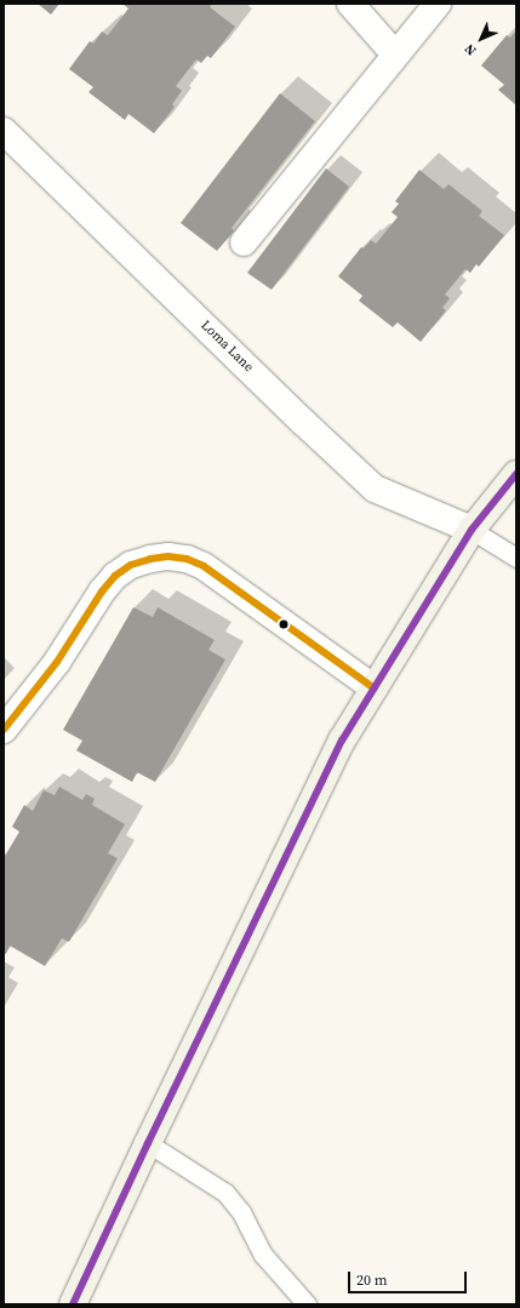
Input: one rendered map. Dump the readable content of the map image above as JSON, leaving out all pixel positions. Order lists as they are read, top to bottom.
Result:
{
  "streets": {
    "street": ["Loma Lane"]
  },
  "scale_bar": "20 m",
  "north": "bottom left"
}
